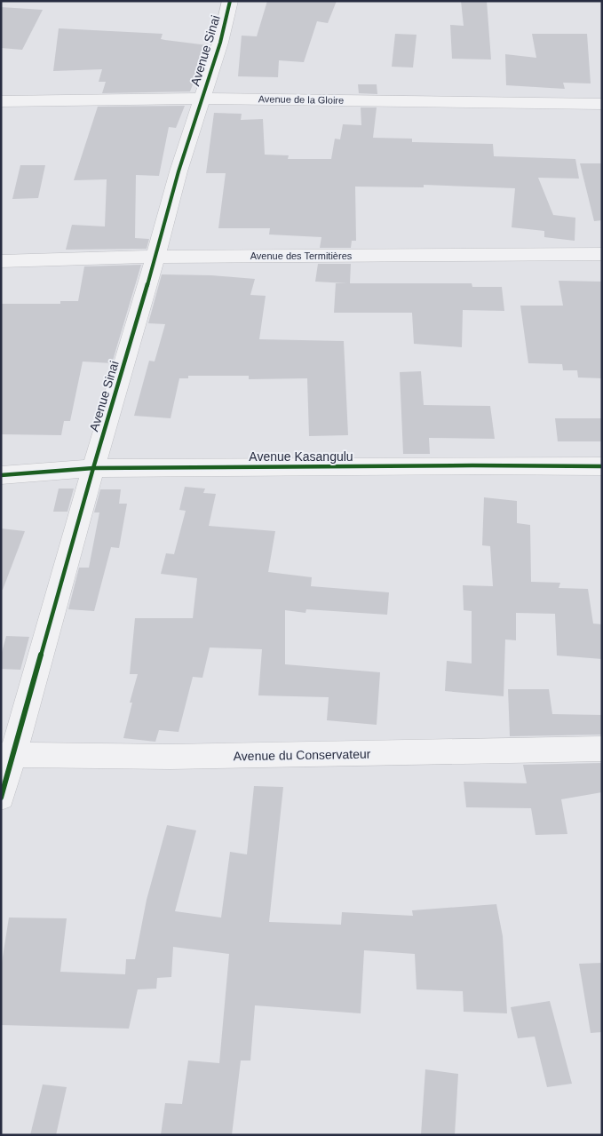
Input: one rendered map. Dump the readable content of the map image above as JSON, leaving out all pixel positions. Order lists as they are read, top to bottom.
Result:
{
  "streets": {
    "street": [
      "Avenue Sinai",
      "Avenue de la Gloire",
      "Avenue des Termitières",
      "Avenue Kasangulu",
      "Avenue du Conservateur"
    ]
  },
  "crossings": [
    ["Avenue Sinai", "Avenue de la Gloire"],
    ["Avenue Sinai", "Avenue des Termitières"],
    ["Avenue Sinai", "Avenue Kasangulu"],
    ["Avenue Sinai", "Avenue du Conservateur"]
  ]
}
